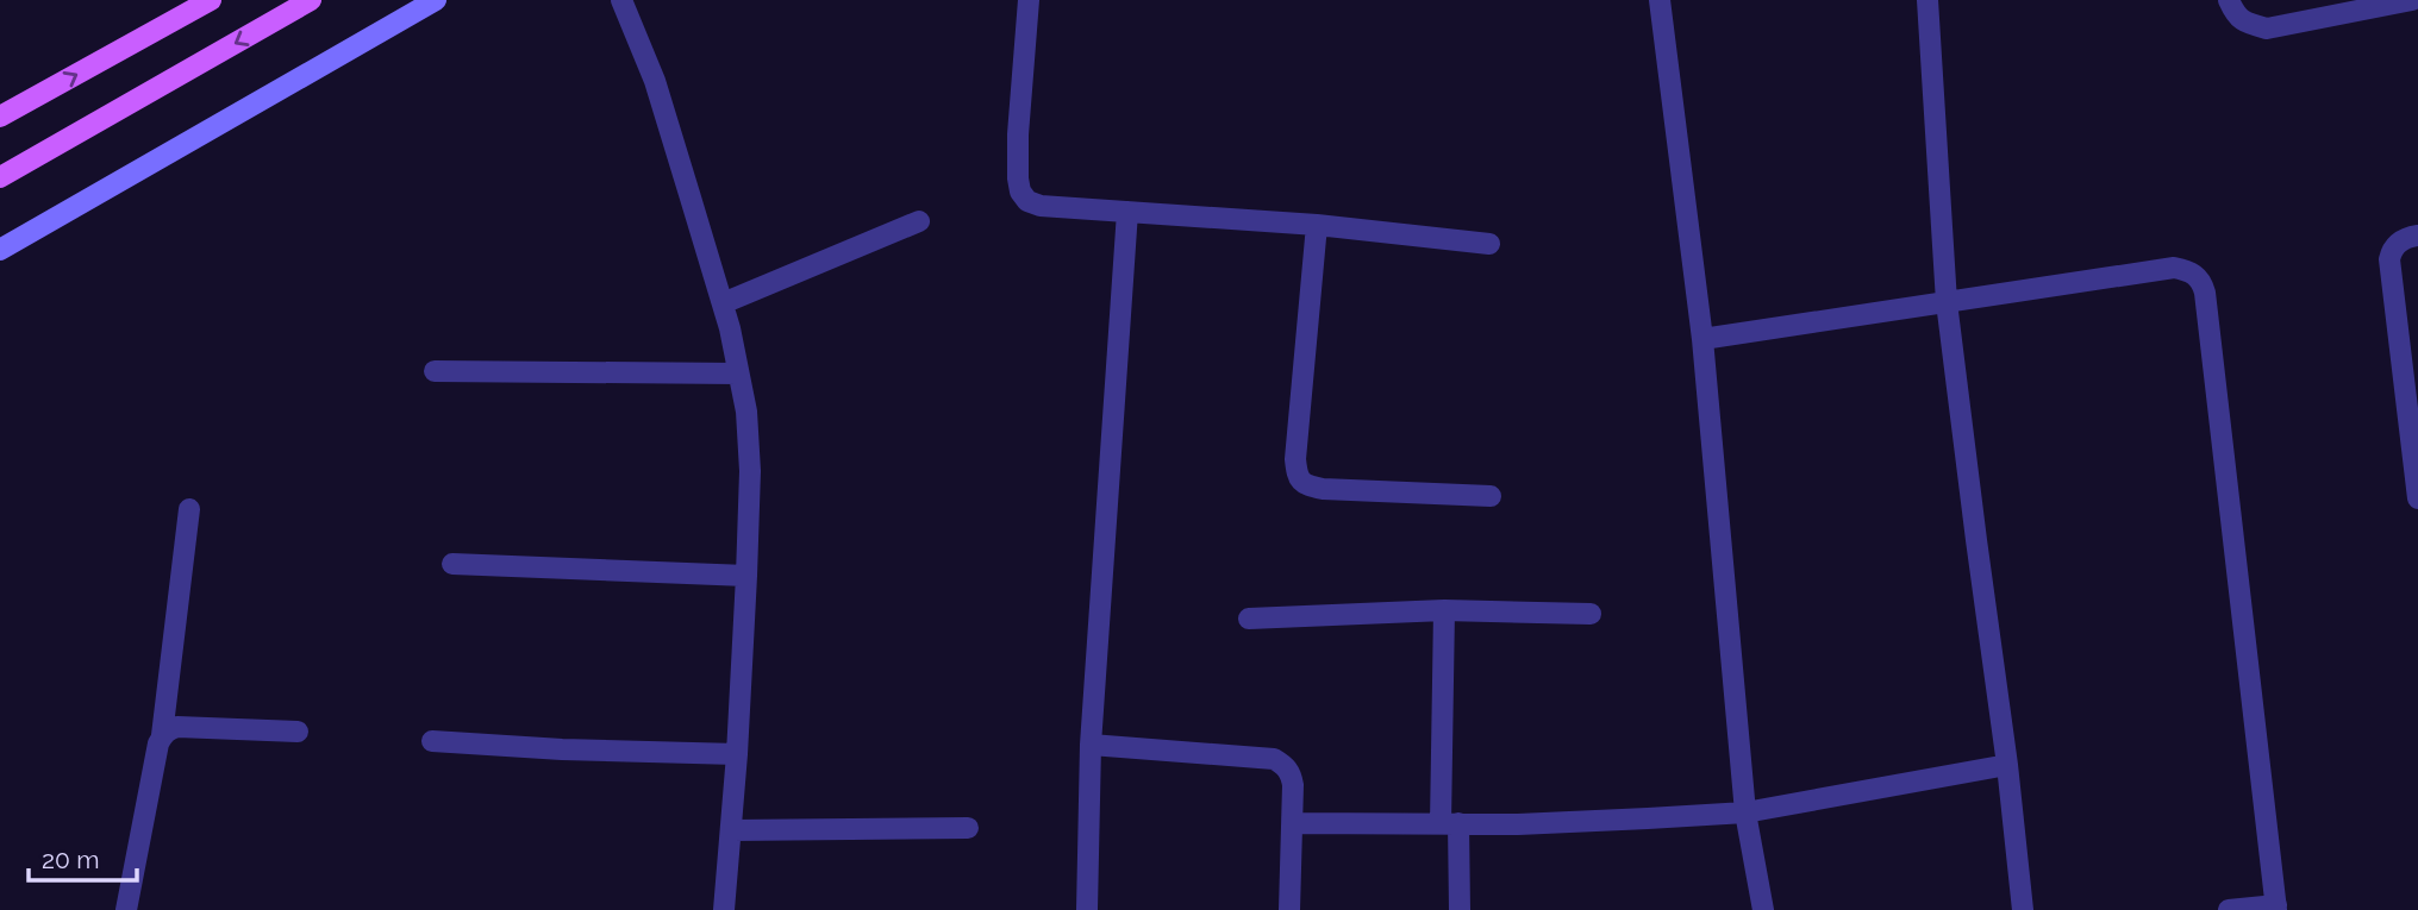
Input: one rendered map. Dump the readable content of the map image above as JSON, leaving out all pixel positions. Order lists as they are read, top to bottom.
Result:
{
  "scale_bar": "20 m"
}
